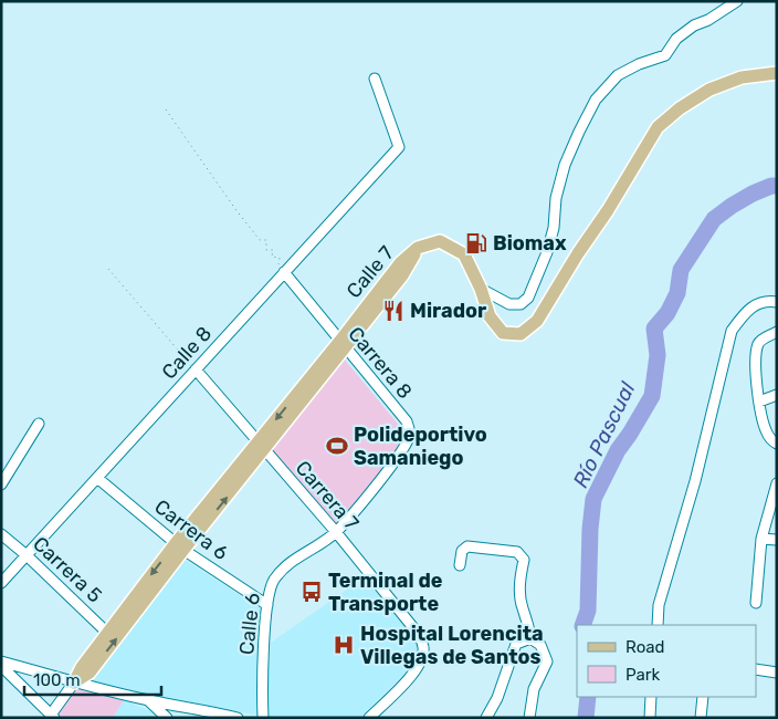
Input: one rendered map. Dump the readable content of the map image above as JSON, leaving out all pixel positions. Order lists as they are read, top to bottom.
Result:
{
  "streets": {
    "main road": ["Calle 7"],
    "street": [
      "Calle 8",
      "Carrera 8",
      "Carrera 7",
      "Carrera 6",
      "Carrera 5",
      "Calle 6"
    ]
  },
  "crossings": [
    ["Calle 7", "Carrera 8"],
    ["Calle 7", "Carrera 7"],
    ["Calle 7", "Carrera 6"],
    ["Calle 7", "Carrera 5"],
    ["Calle 8", "Carrera 8"],
    ["Calle 8", "Carrera 7"],
    ["Calle 8", "Carrera 6"],
    ["Calle 8", "Carrera 5"],
    ["Carrera 8", "Carrera 7"],
    ["Carrera 8", "Calle 6"],
    ["Carrera 7", "Calle 6"],
    ["Carrera 6", "Calle 6"]
  ],
  "water": ["Río Pascual"],
  "places": {
    "fuel station": ["Biomax"],
    "restaurant": ["Mirador"],
    "sports": ["Polideportivo Samaniego"],
    "bus stop": ["Terminal de Transporte"],
    "hospital": ["Hospital Lorencita Villegas de Santos"]
  },
  "legend": ["Road", "Park"],
  "scale_bar": "100 m"
}
